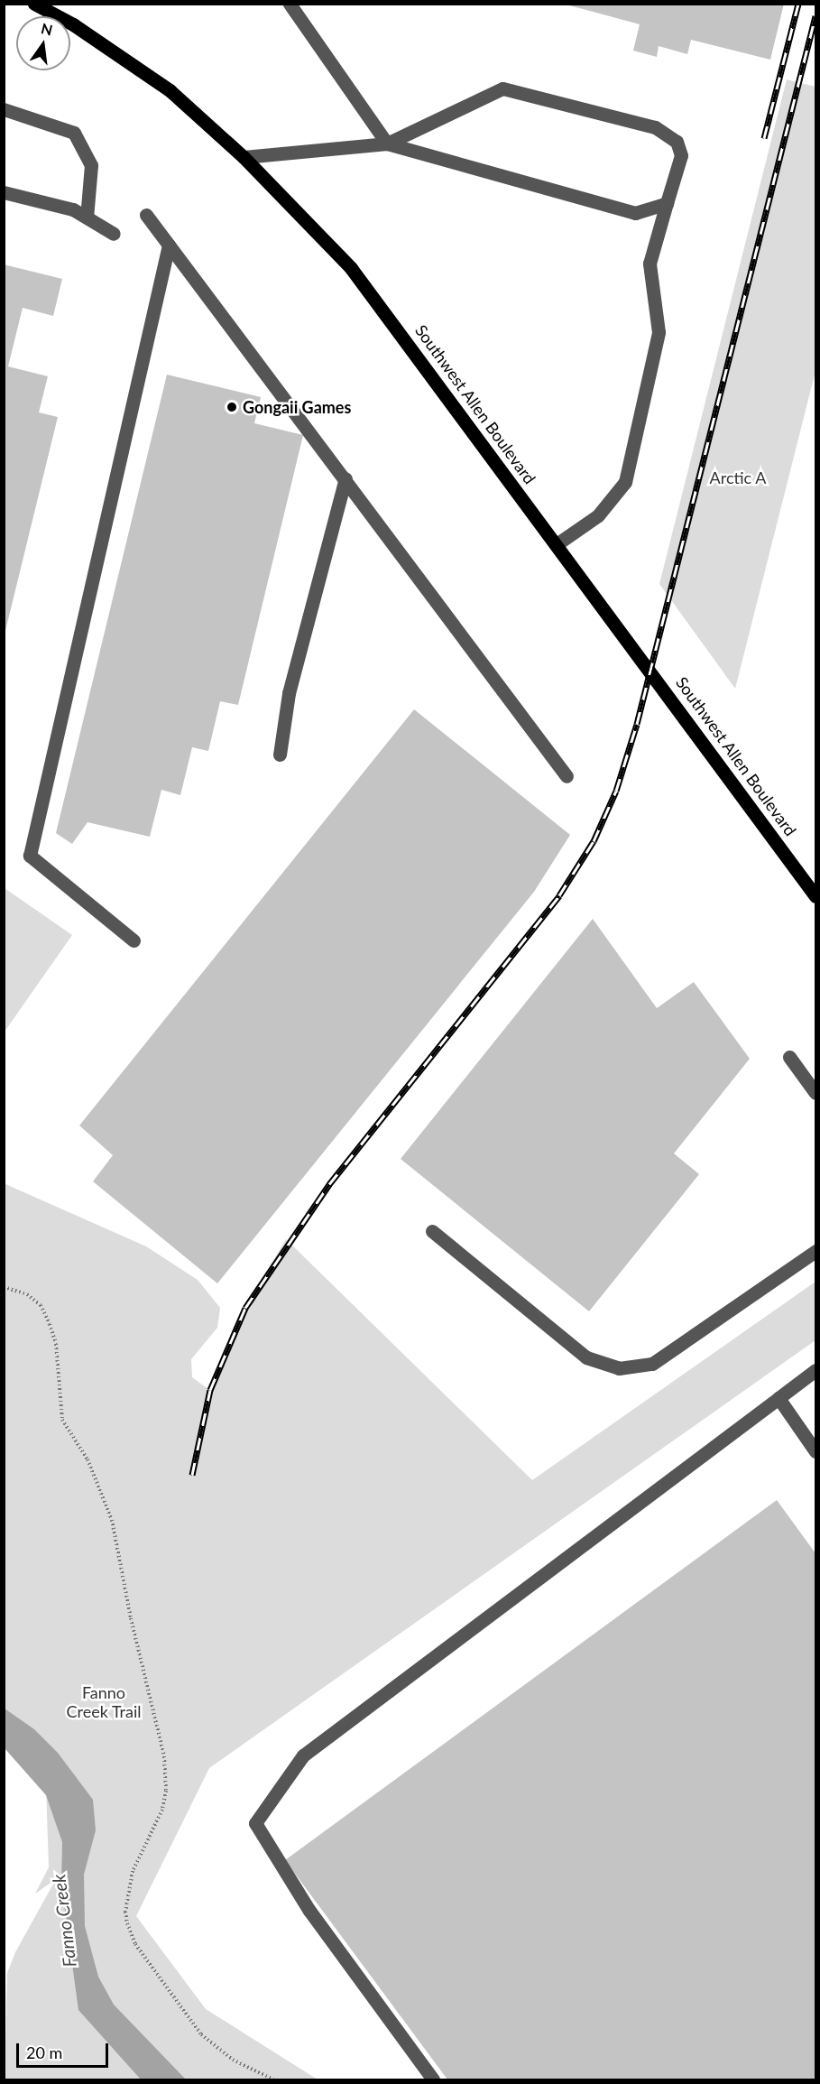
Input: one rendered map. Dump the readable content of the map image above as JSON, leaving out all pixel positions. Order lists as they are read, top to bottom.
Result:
{
  "streets": {
    "main road": ["Southwest Allen Boulevard"]
  },
  "water": ["Fanno Creek"],
  "parks": ["Arctic A", "Fanno Creek Trail"],
  "places": ["Gongaii Games"],
  "scale_bar": "20 m",
  "north": "top"
}
